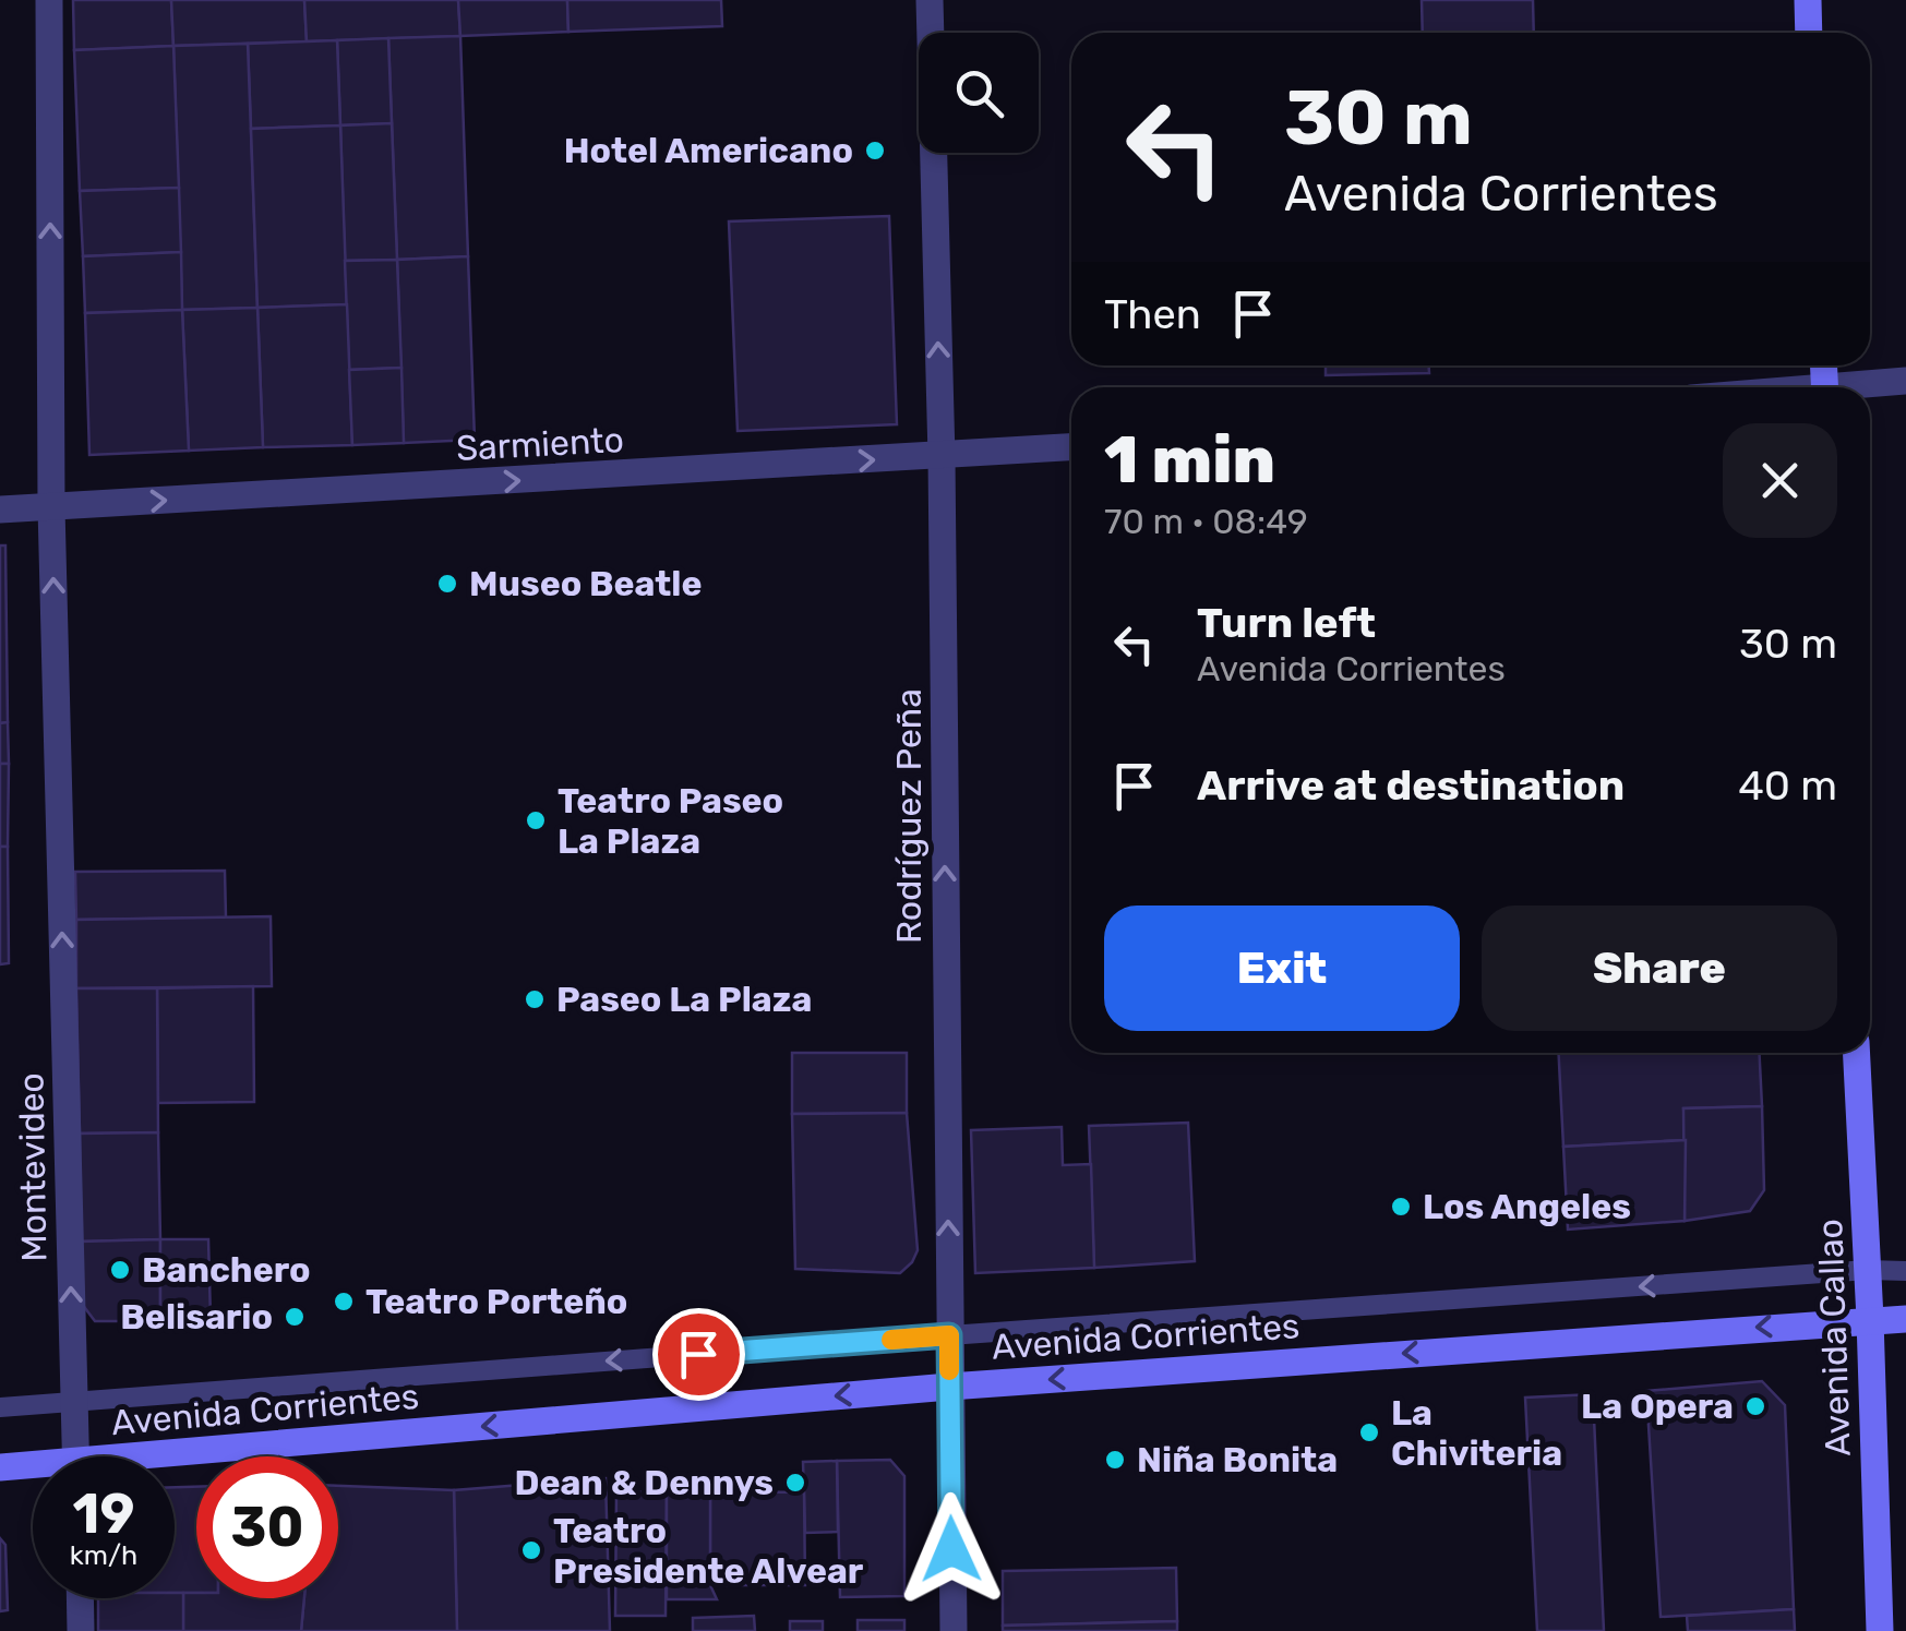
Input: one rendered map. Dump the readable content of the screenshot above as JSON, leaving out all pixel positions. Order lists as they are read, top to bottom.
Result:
{
  "streets": {
    "street": [
      "Sarmiento",
      "Rodríguez Peña",
      "Montevideo",
      "Avenida Corrientes",
      "Avenida Callao"
    ]
  },
  "crossings": [
    ["Sarmiento", "Rodríguez Peña"],
    ["Sarmiento", "Montevideo"],
    ["Rodríguez Peña", "Avenida Corrientes"],
    ["Montevideo", "Avenida Corrientes"],
    ["Avenida Corrientes", "Avenida Callao"]
  ],
  "one_way": [
    "Sarmiento",
    "Rodríguez Peña",
    "Montevideo",
    "Avenida Corrientes"
  ],
  "places": [
    "Hotel Americano",
    "Museo Beatle",
    "Teatro Paseo La Plaza",
    "Paseo La Plaza",
    "Los Angeles",
    "Banchero",
    "Teatro Porteño",
    "Belisario",
    "La Opera",
    "La Chiviteria",
    "Niña Bonita",
    "Dean & Dennys",
    "Teatro Presidente Alvear"
  ],
  "page": {
    "turn": ["30 m", "Avenida Corrientes"],
    "then": "Then",
    "heading": ["1 min", "70 m · 08:49"],
    "list": [
      {
        "name": "Turn left",
        "note": "Avenida Corrientes",
        "value": "30 m"
      },
      {
        "name": "Arrive at destination",
        "value": "40 m"
      }
    ],
    "buttons": ["Exit", "Share"],
    "speed": "19 km/h",
    "limit": "30"
  }
}
